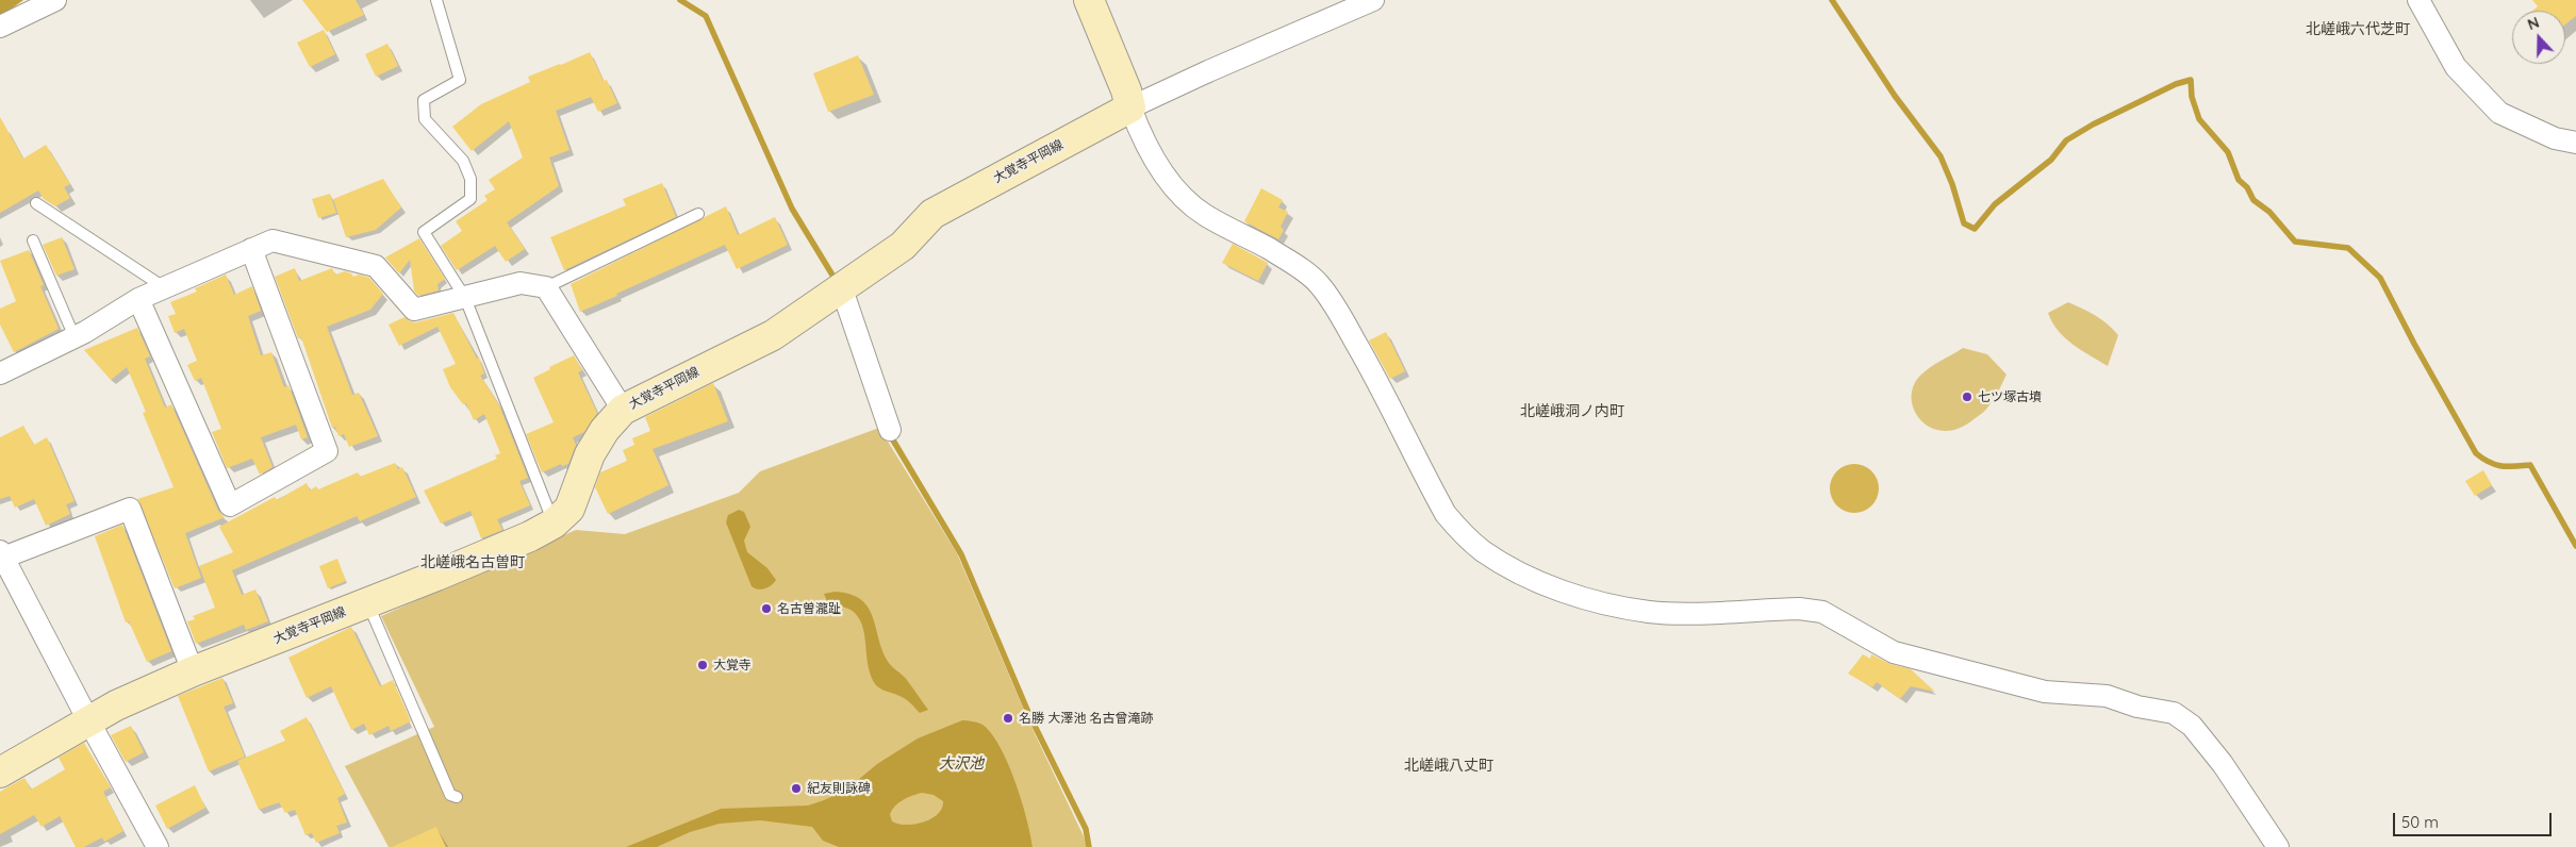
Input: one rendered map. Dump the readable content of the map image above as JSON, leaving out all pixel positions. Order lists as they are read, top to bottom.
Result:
{
  "streets": {
    "main road": ["大覚寺平岡線"]
  },
  "districts": [
    "北嵯峨六代芝町",
    "北嵯峨洞ノ内町",
    "北嵯峨名古曽町",
    "北嵯峨八丈町"
  ],
  "water": ["大沢池"],
  "places": [
    "七ツ塚古墳",
    "名古曽瀧趾",
    "大覚寺",
    "名勝 大澤池 名古曾滝跡",
    "紀友則詠碑"
  ],
  "scale_bar": "50 m",
  "north": "top"
}
